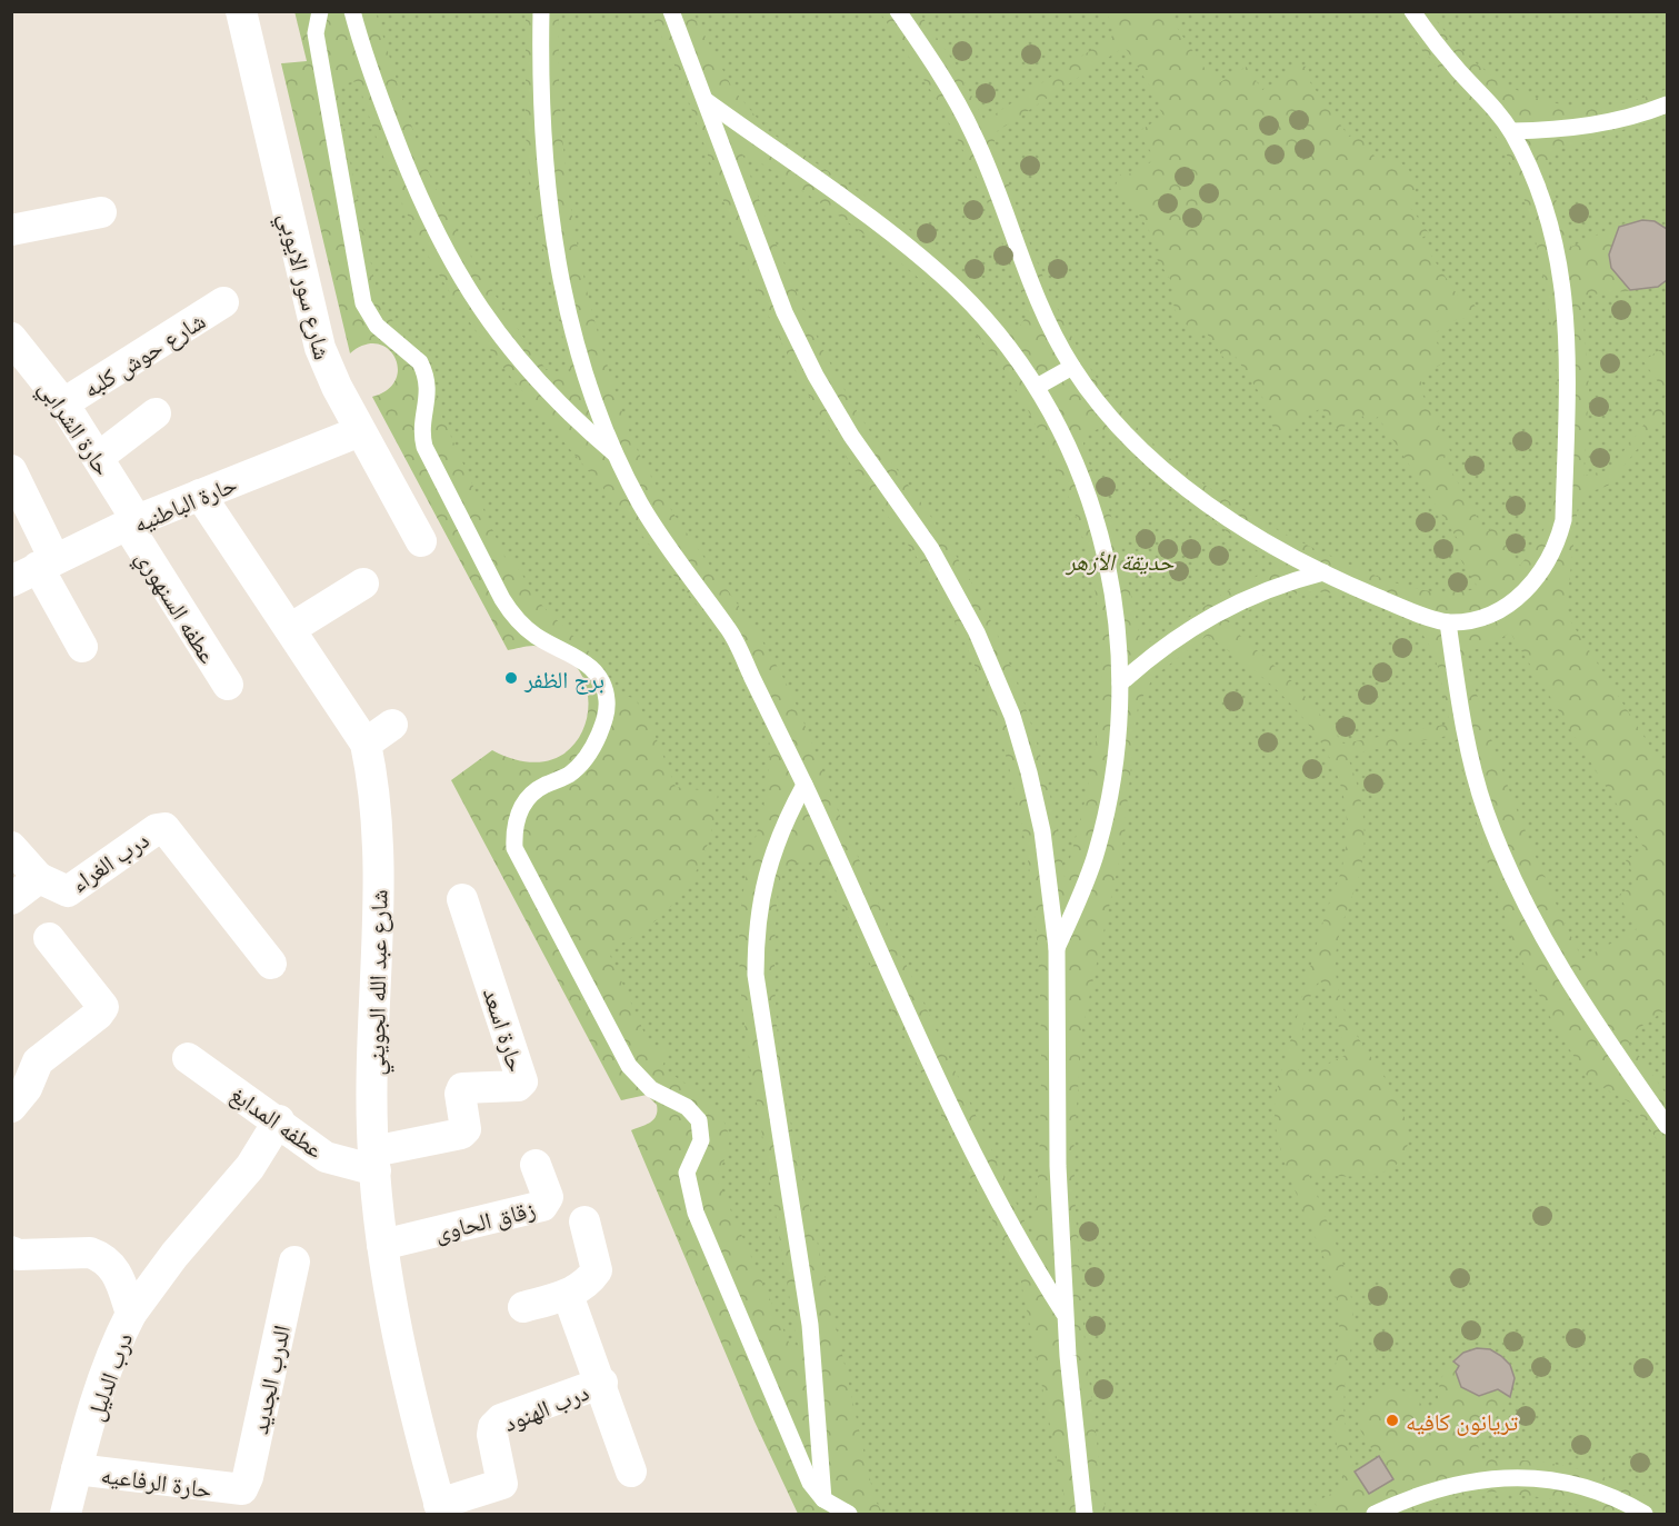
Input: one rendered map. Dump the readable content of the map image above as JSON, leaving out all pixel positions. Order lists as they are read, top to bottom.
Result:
{
  "streets": {
    "street": [
      "شارع سور الايوبي",
      "شارع حوش كلبه",
      "حارة الشرابي",
      "حارة الباطنيه",
      "عطفه السنهوري",
      "درب الغراء",
      "شارع عبد الله الجويني",
      "حارة اسعد",
      "عطفه المدابغ",
      "زقاق الحاوى",
      "درب الدليل",
      "الدرب الجديد",
      "درب الهنود",
      "حارة الرفاعيه"
    ]
  },
  "crossings": [
    ["شارع سور الايوبي", "حارة الباطنيه"],
    ["شارع حوش كلبه", "حارة الشرابي"],
    ["حارة الشرابي", "حارة الباطنيه"],
    ["حارة الشرابي", "عطفه السنهوري"],
    ["حارة الباطنيه", "عطفه السنهوري"],
    ["حارة الباطنيه", "شارع عبد الله الجويني"],
    ["شارع عبد الله الجويني", "حارة اسعد"],
    ["شارع عبد الله الجويني", "عطفه المدابغ"],
    ["شارع عبد الله الجويني", "زقاق الحاوى"],
    ["شارع عبد الله الجويني", "درب الهنود"],
    ["حارة اسعد", "عطفه المدابغ"],
    ["درب الدليل", "حارة الرفاعيه"],
    ["الدرب الجديد", "حارة الرفاعيه"]
  ],
  "parks": ["حديقة الأزهر"],
  "places": ["برج الظفر", "تريانون كافيه"]
}
